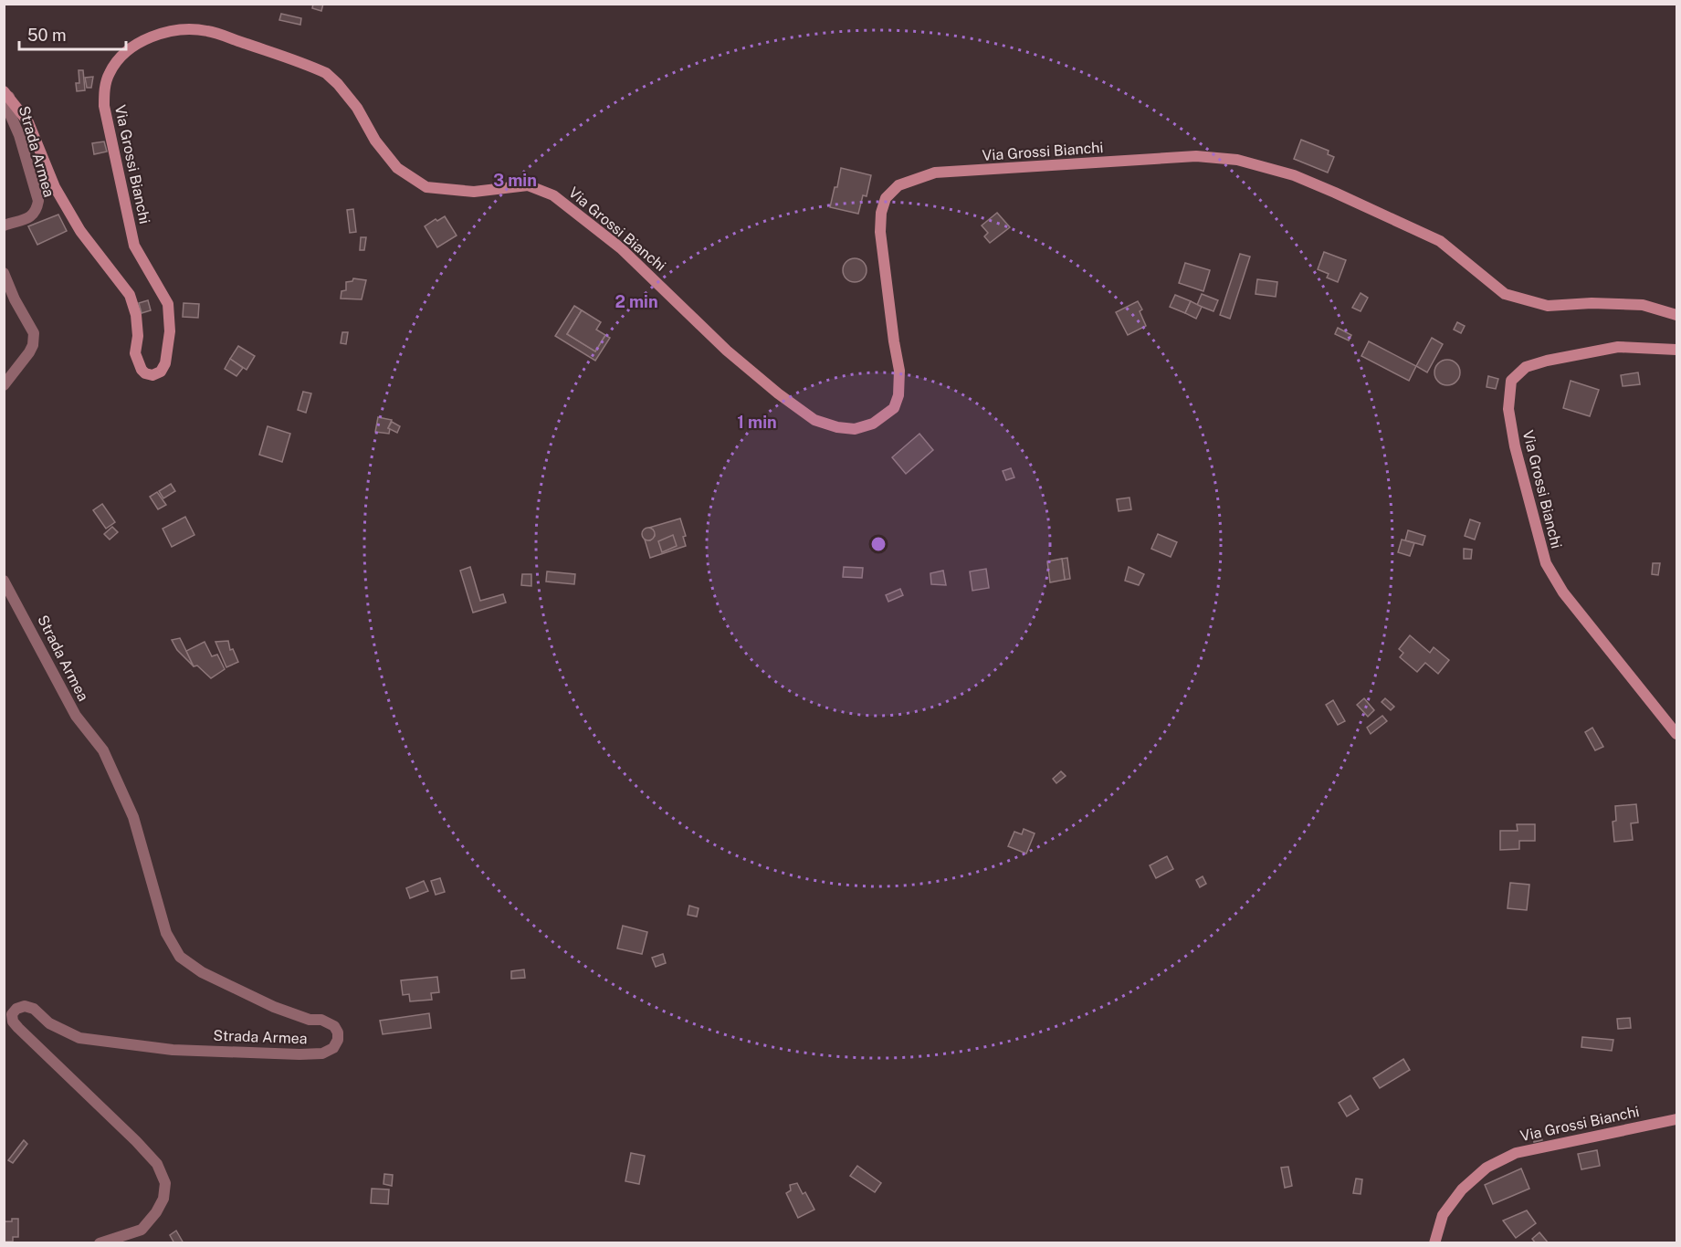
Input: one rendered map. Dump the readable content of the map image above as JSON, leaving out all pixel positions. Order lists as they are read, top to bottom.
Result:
{
  "streets": {
    "main road": ["Via Grossi Bianchi"],
    "street": ["Strada Armea"]
  },
  "crossings": [
    ["Strada Armea", "Via Grossi Bianchi"]
  ],
  "scale_bar": "50 m",
  "rings": ["3 min", "2 min", "1 min"]
}
